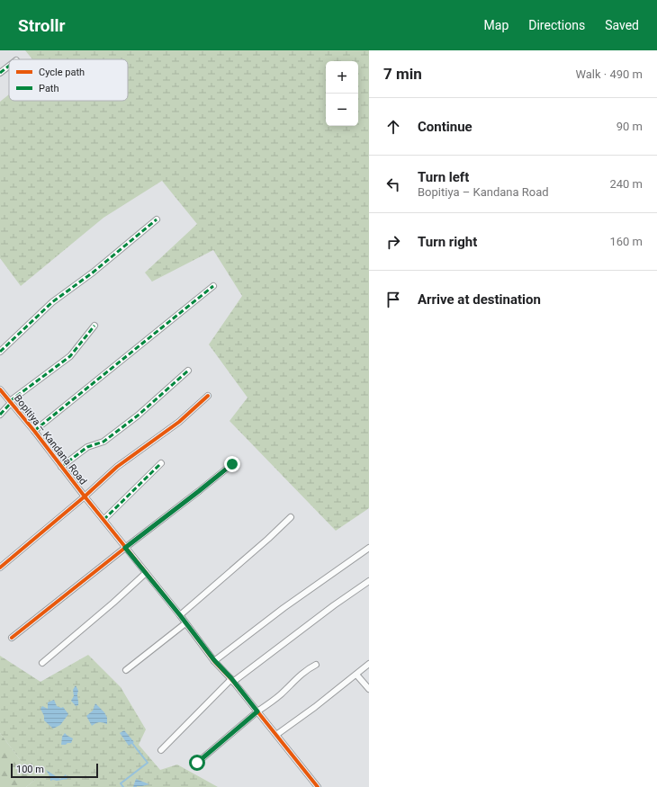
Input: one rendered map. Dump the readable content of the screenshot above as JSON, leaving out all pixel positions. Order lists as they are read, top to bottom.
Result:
{
  "streets": {
    "street": ["Bopitiya – Kandana Road"]
  },
  "legend": ["Cycle path", "Path"],
  "scale_bar": "100 m",
  "page": {
    "header": "Strollr",
    "nav": ["Map", "Directions", "Saved"],
    "heading": ["7 min", "Walk · 490 m"],
    "map_buttons": ["+", "−"],
    "list": [
      ["Continue", "90 m"],
      ["Turn left", "Bopitiya – Kandana Road", "240 m"],
      ["Turn right", "160 m"],
      "Arrive at destination"
    ],
    "scale": "100 m"
  }
}
